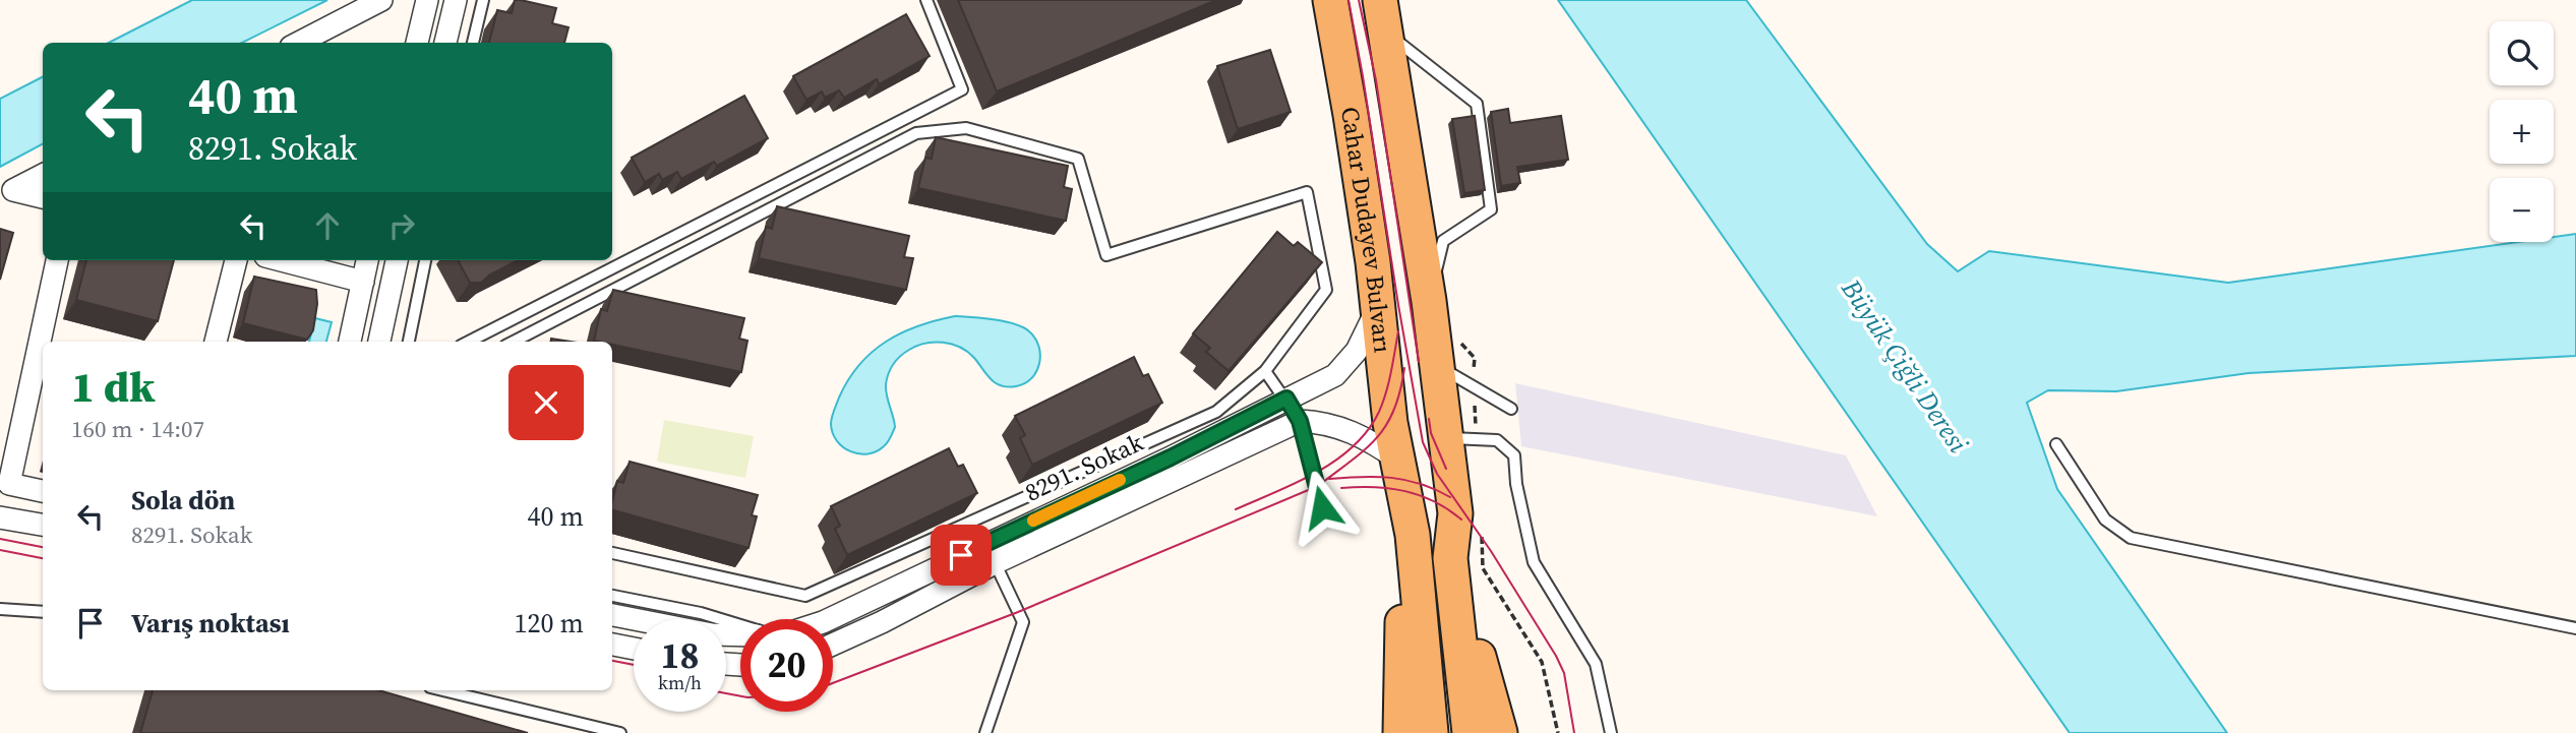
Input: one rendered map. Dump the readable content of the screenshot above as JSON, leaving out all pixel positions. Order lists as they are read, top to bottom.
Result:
{
  "streets": {
    "main road": ["Cahar Dudayev Bulvarı"],
    "street": ["8291. Sokak"]
  },
  "crossings": [
    ["Cahar Dudayev Bulvarı", "8291. Sokak"]
  ],
  "water": ["Büyük Çiğli Deresi"],
  "page": {
    "map_buttons": ["+", "−"],
    "turn": ["40 m", "8291. Sokak"],
    "heading": ["1 dk", "160 m · 14:07"],
    "list": [
      {
        "name": "Sola dön",
        "note": "8291. Sokak",
        "value": "40 m"
      },
      {
        "name": "Varış noktası",
        "value": "120 m"
      }
    ],
    "speed": "18 km/h",
    "limit": "20"
  }
}
